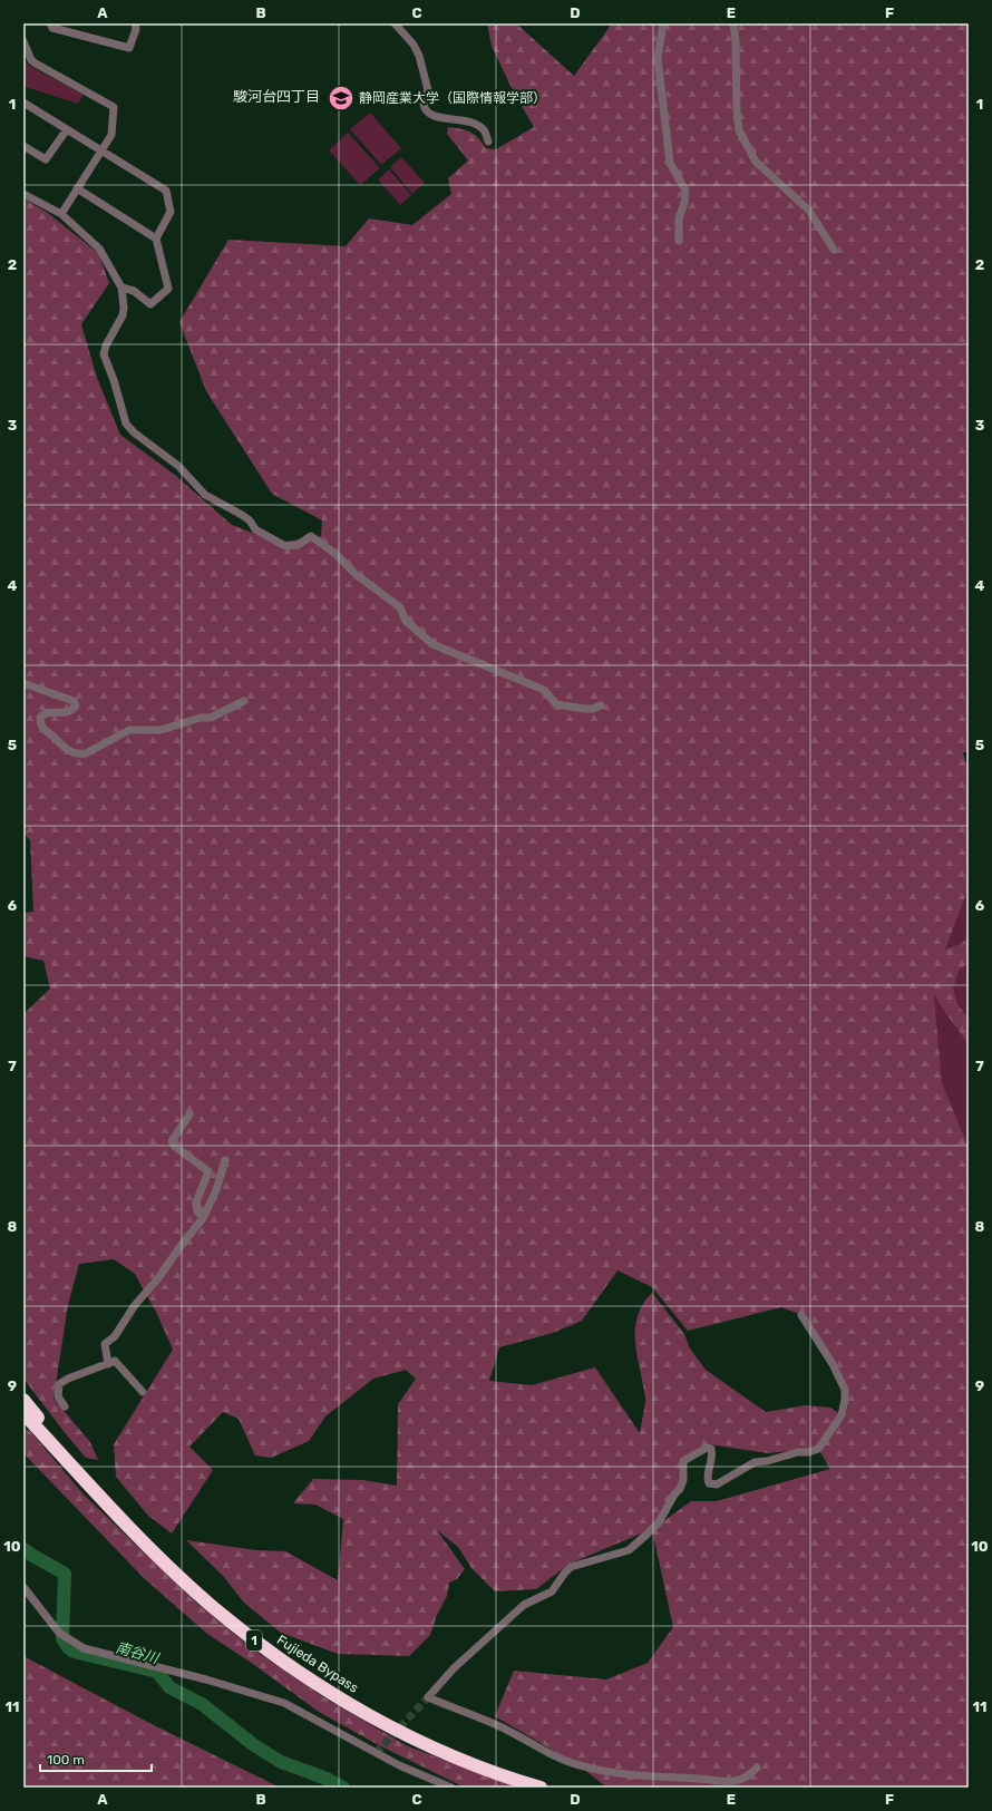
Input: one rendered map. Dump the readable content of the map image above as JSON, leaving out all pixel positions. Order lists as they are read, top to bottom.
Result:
{
  "streets": {
    "highway": ["1", "Fujieda Bypass"]
  },
  "crossings": [
    ["1", "Fujieda Bypass"]
  ],
  "districts": ["駿河台四丁目"],
  "water": ["南谷川"],
  "places": {
    "school or university": ["静岡産業大学（国際情報学部）"]
  },
  "scale_bar": "100 m",
  "grid": {
    "columns": [
      "A",
      "B",
      "C",
      "D",
      "E",
      "F"
    ],
    "rows": [
      "1",
      "2",
      "3",
      "4",
      "5",
      "6",
      "7",
      "8",
      "9",
      "10",
      "11"
    ]
  }
}
